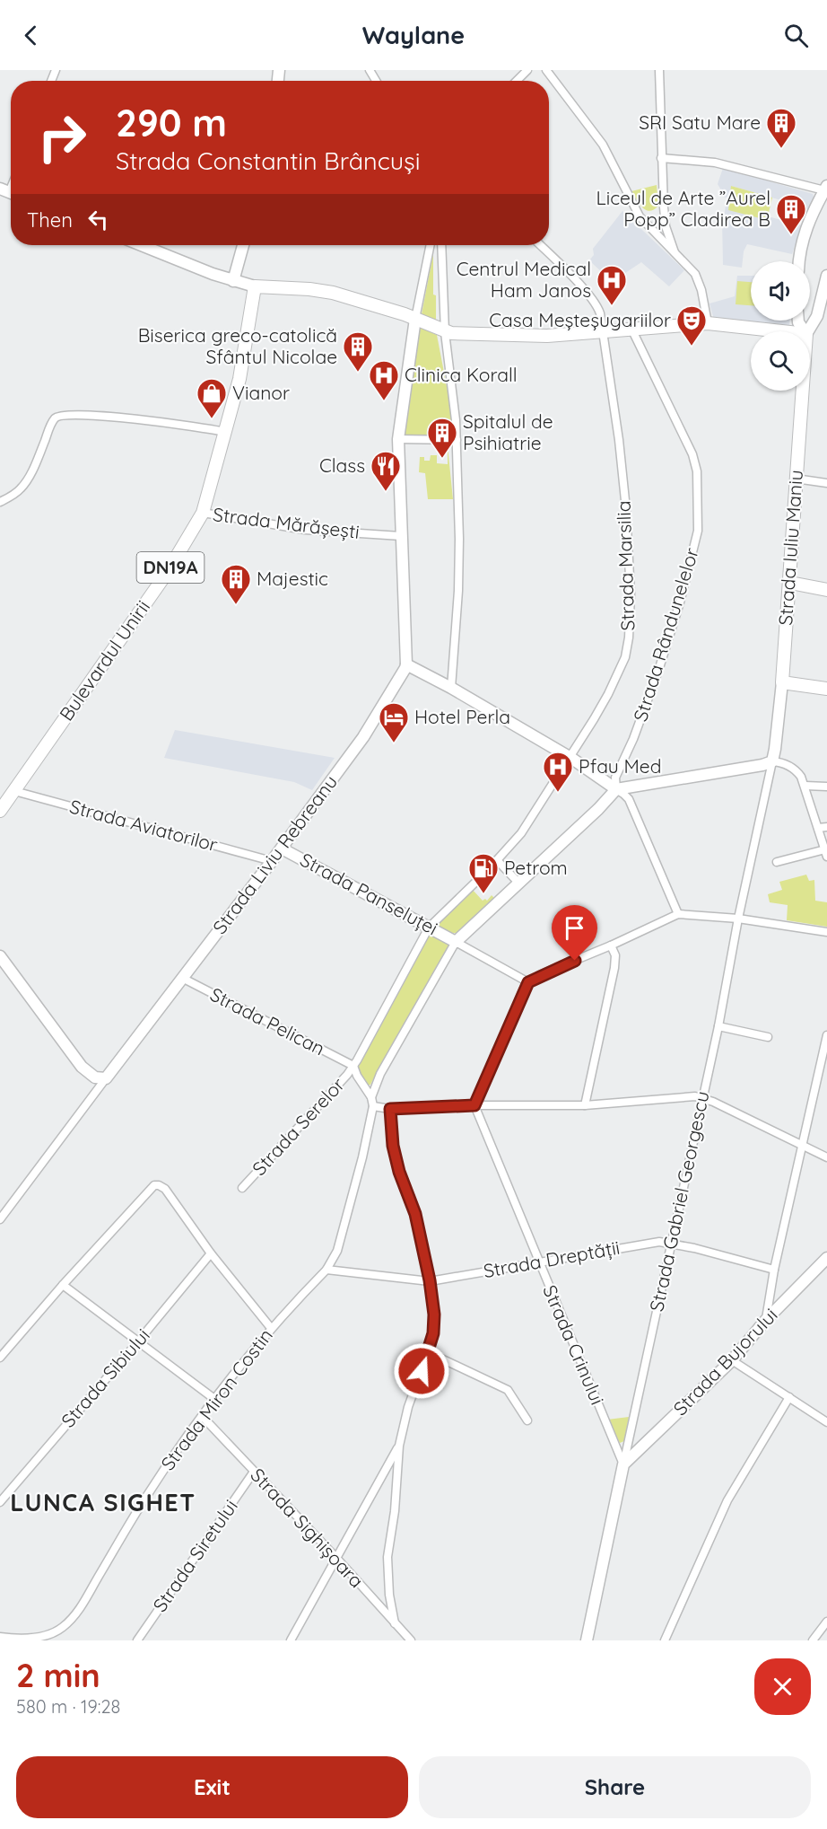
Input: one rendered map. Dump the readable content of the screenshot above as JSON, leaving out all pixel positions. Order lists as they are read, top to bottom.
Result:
{
  "streets": {
    "main road": [
      "Strada Iuliu Maniu",
      "DN19A",
      "Bulevardul Unirii",
      "Strada Liviu Rebreanu",
      "Strada Panseluței",
      "Strada Gabriel Georgescu",
      "Strada Bujorului"
    ],
    "street": [
      "Strada Mărășești",
      "Strada Marsilia",
      "Strada Rândunelelor",
      "Strada Aviatorilor",
      "Strada Pelican",
      "Strada Serelor",
      "Strada Dreptății",
      "Strada Crinului",
      "Strada Sibiului",
      "Strada Miron Costin",
      "Strada Sighișoara",
      "Strada Siretului"
    ]
  },
  "crossings": [
    ["Strada Mărășești", "Bulevardul Unirii"],
    ["Strada Iuliu Maniu", "Strada Gabriel Georgescu"],
    ["Strada Marsilia", "Strada Panseluței"],
    ["Strada Marsilia", "Strada Serelor"],
    ["Bulevardul Unirii", "Strada Aviatorilor"],
    ["Strada Aviatorilor", "Strada Liviu Rebreanu"],
    ["Strada Liviu Rebreanu", "Strada Panseluței"],
    ["Strada Liviu Rebreanu", "Strada Pelican"],
    ["Strada Panseluței", "Strada Serelor"],
    ["Strada Pelican", "Strada Serelor"],
    ["Strada Gabriel Georgescu", "Strada Dreptății"],
    ["Strada Gabriel Georgescu", "Strada Crinului"],
    ["Strada Gabriel Georgescu", "Strada Bujorului"],
    ["Strada Dreptății", "Strada Crinului"],
    ["Strada Dreptății", "Strada Miron Costin"],
    ["Strada Crinului", "Strada Bujorului"],
    ["Strada Miron Costin", "Strada Sighișoara"],
    ["Strada Sighișoara", "Strada Siretului"]
  ],
  "districts": ["LUNCA SIGHET"],
  "places": {
    "building": [
      "SRI Satu Mare",
      "Liceul de Arte ”Aurel Popp” Cladirea B",
      "Biserica greco-catolică Sfântul Nicolae",
      "Spitalul de Psihiatrie",
      "Majestic"
    ],
    "hospital": ["Centrul Medical Ham Janos", "Clinica Korall", "Pfau Med"],
    "theatre": ["Casa Meșteșugariilor"],
    "shop": ["Vianor"],
    "restaurant": ["Class"],
    "hotel": ["Hotel Perla"],
    "fuel station": ["Petrom"]
  },
  "page": {
    "header": "Waylane",
    "turn": ["290 m", "Strada Constantin Brâncuși"],
    "then": "Then",
    "heading": ["2 min", "580 m · 19:28"],
    "buttons": ["Exit", "Share"]
  }
}
